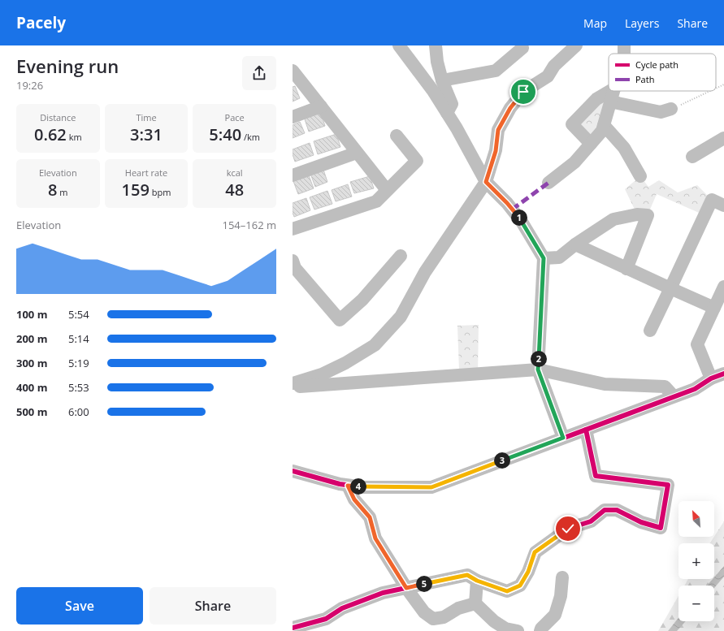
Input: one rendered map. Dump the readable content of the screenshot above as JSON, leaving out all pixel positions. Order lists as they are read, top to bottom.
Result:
{
  "legend": ["Cycle path", "Path"],
  "north": "top left",
  "page": {
    "header": "Pacely",
    "nav": ["Map", "Layers", "Share"],
    "heading": ["Evening run", "19:26"],
    "stats": [
      ["Distance", "0.62 km"],
      ["Time", "3:31"],
      ["Pace", "5:40 /km"],
      ["Elevation", "8 m"],
      ["Heart rate", "159 bpm"],
      ["kcal", "48"]
    ],
    "pins": [
      "1",
      "2",
      "3",
      "4",
      "5"
    ],
    "chart": ["Elevation", "154–162 m"],
    "list": [
      {
        "name": "100 m",
        "note": "5:54"
      },
      {
        "name": "200 m",
        "note": "5:14"
      },
      {
        "name": "300 m",
        "note": "5:19"
      },
      {
        "name": "400 m",
        "note": "5:53"
      },
      {
        "name": "500 m",
        "note": "6:00"
      }
    ],
    "map_buttons": ["+", "−"],
    "buttons": ["Save", "Share"]
  }
}
